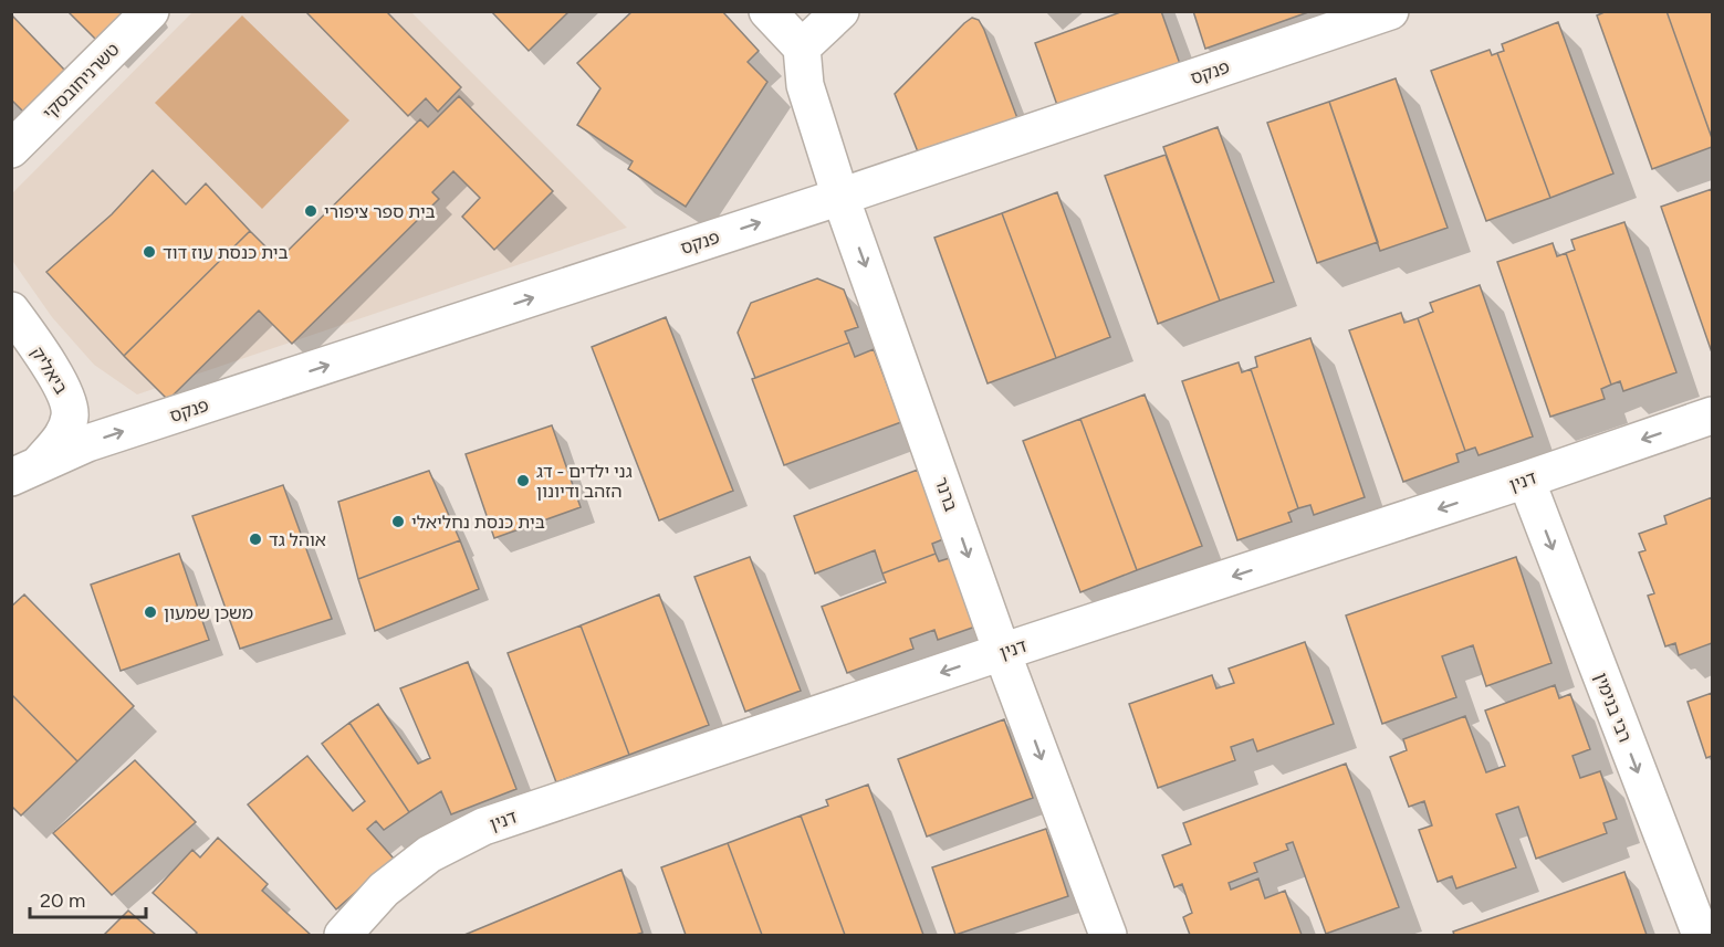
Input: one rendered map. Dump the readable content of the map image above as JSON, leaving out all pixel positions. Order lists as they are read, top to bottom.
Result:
{
  "streets": {
    "street": [
      "פנקס",
      "טשרניחובסקי",
      "ביאליק",
      "דנין",
      "ברנר",
      "רבי בנימין"
    ]
  },
  "crossings": [
    ["פנקס", "ביאליק"],
    ["פנקס", "ברנר"],
    ["דנין", "ברנר"],
    ["דנין", "רבי בנימין"]
  ],
  "one_way": [
    "פנקס",
    "דנין",
    "ברנר",
    "רבי בנימין"
  ],
  "places": [
    "בית ספר ציפורי",
    "בית כנסת עוז דוד",
    "גני ילדים - דג הזהב ודיונון",
    "בית כנסת נחליאלי",
    "אוהל גד",
    "משכן שמעון"
  ],
  "scale_bar": "20 m"
}
